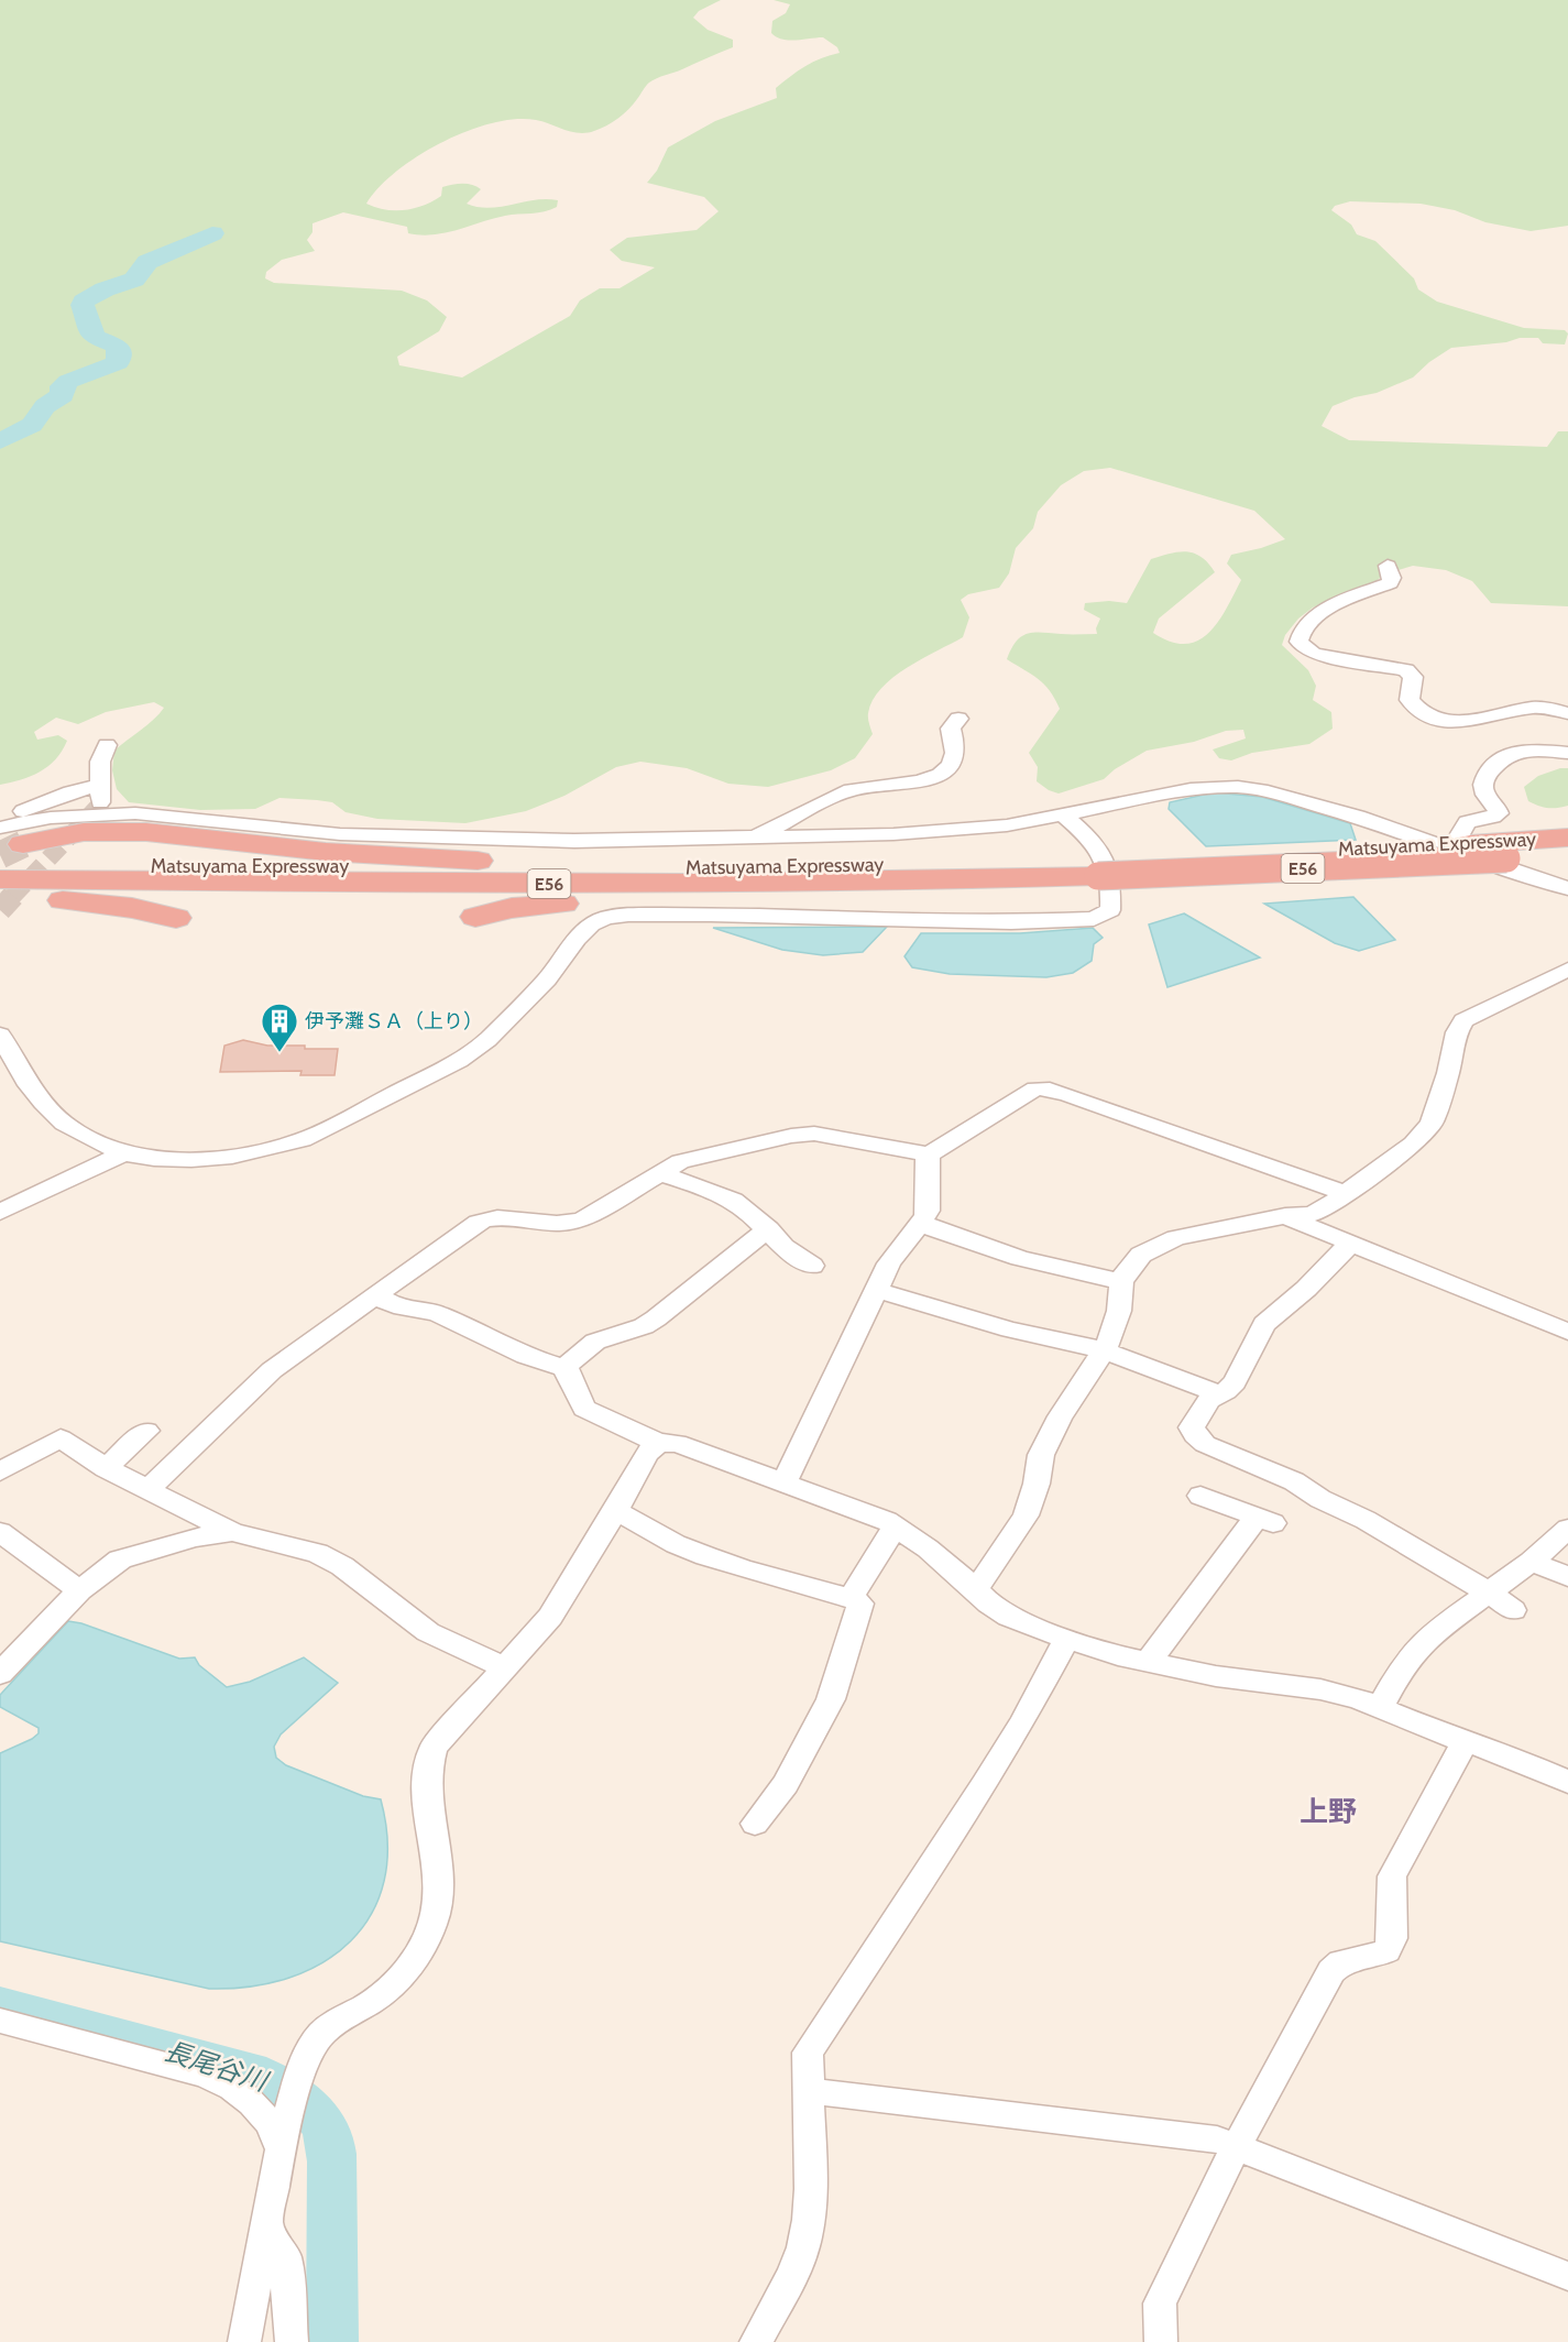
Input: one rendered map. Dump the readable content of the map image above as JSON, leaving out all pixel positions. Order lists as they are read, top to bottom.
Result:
{
  "streets": {
    "highway": ["Matsuyama Expressway", "E56"]
  },
  "districts": ["上野"],
  "water": ["長尾谷川"],
  "places": {
    "building": ["伊予灘ＳＡ（上り）"]
  }
}
